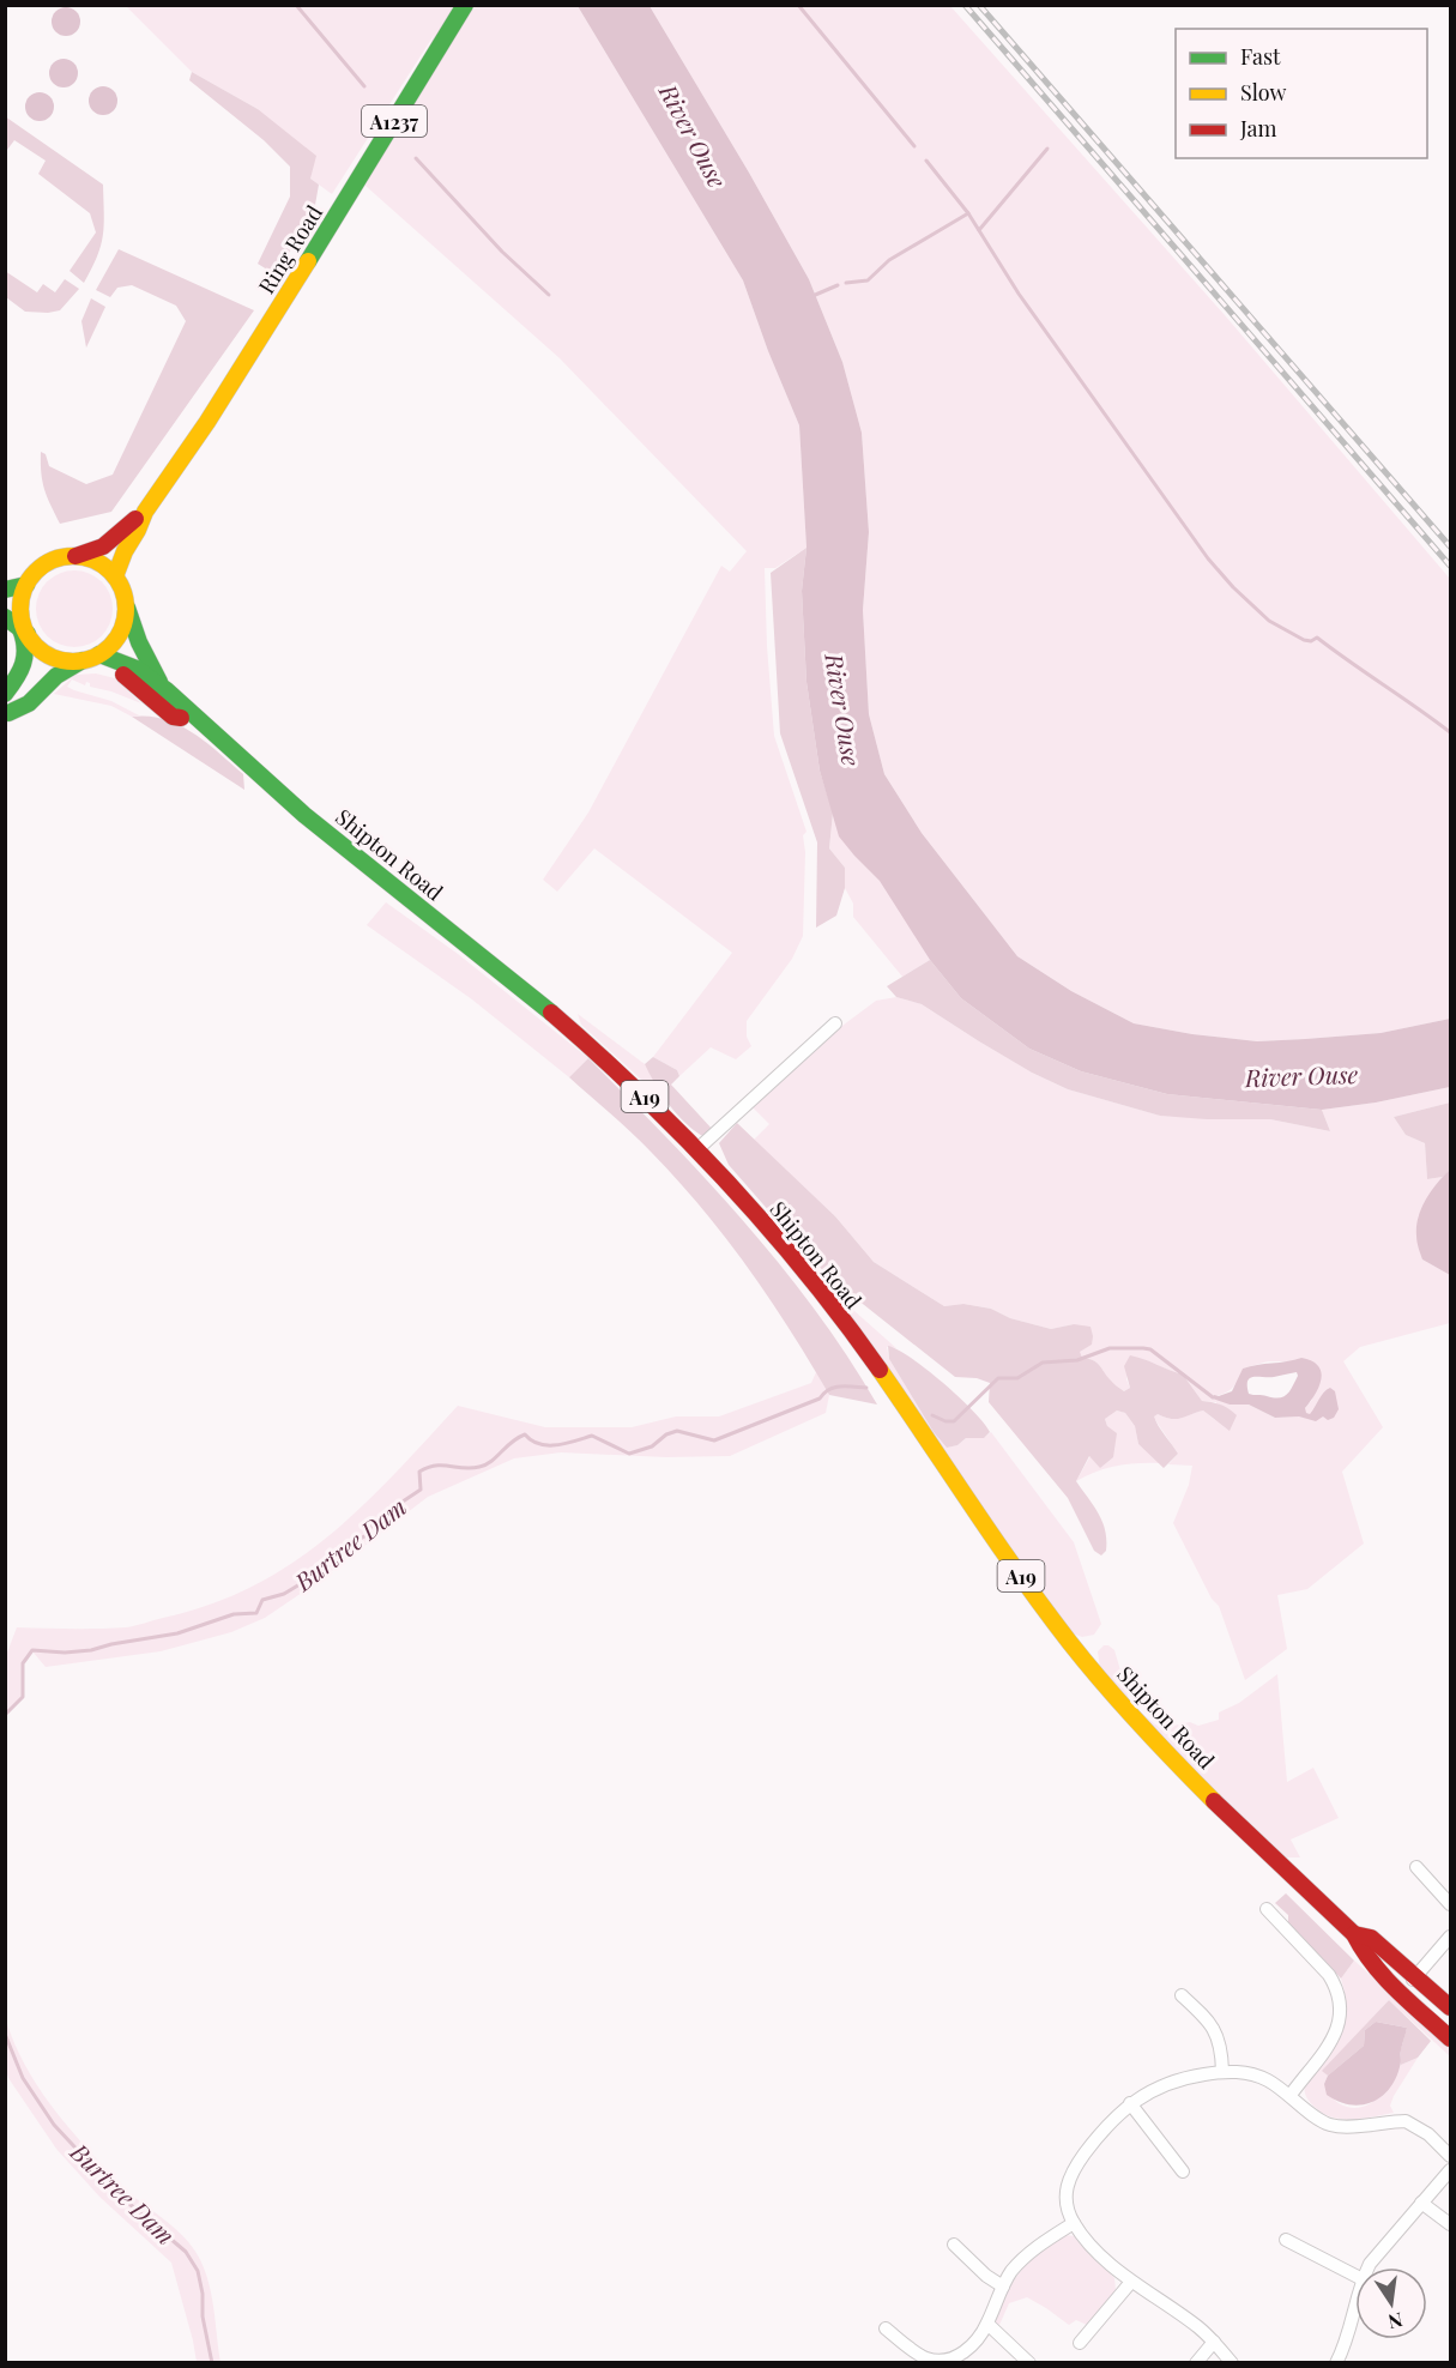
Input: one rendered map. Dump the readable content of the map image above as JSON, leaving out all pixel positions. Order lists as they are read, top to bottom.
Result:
{
  "streets": {
    "main road": [
      "A1237",
      "Ring Road",
      "Shipton Road",
      "A19"
    ]
  },
  "crossings": [
    ["Ring Road", "Shipton Road"]
  ],
  "water": ["River Ouse", "Burtree Dam"],
  "legend": ["Fast", "Slow", "Jam"],
  "north": "bottom"
}
